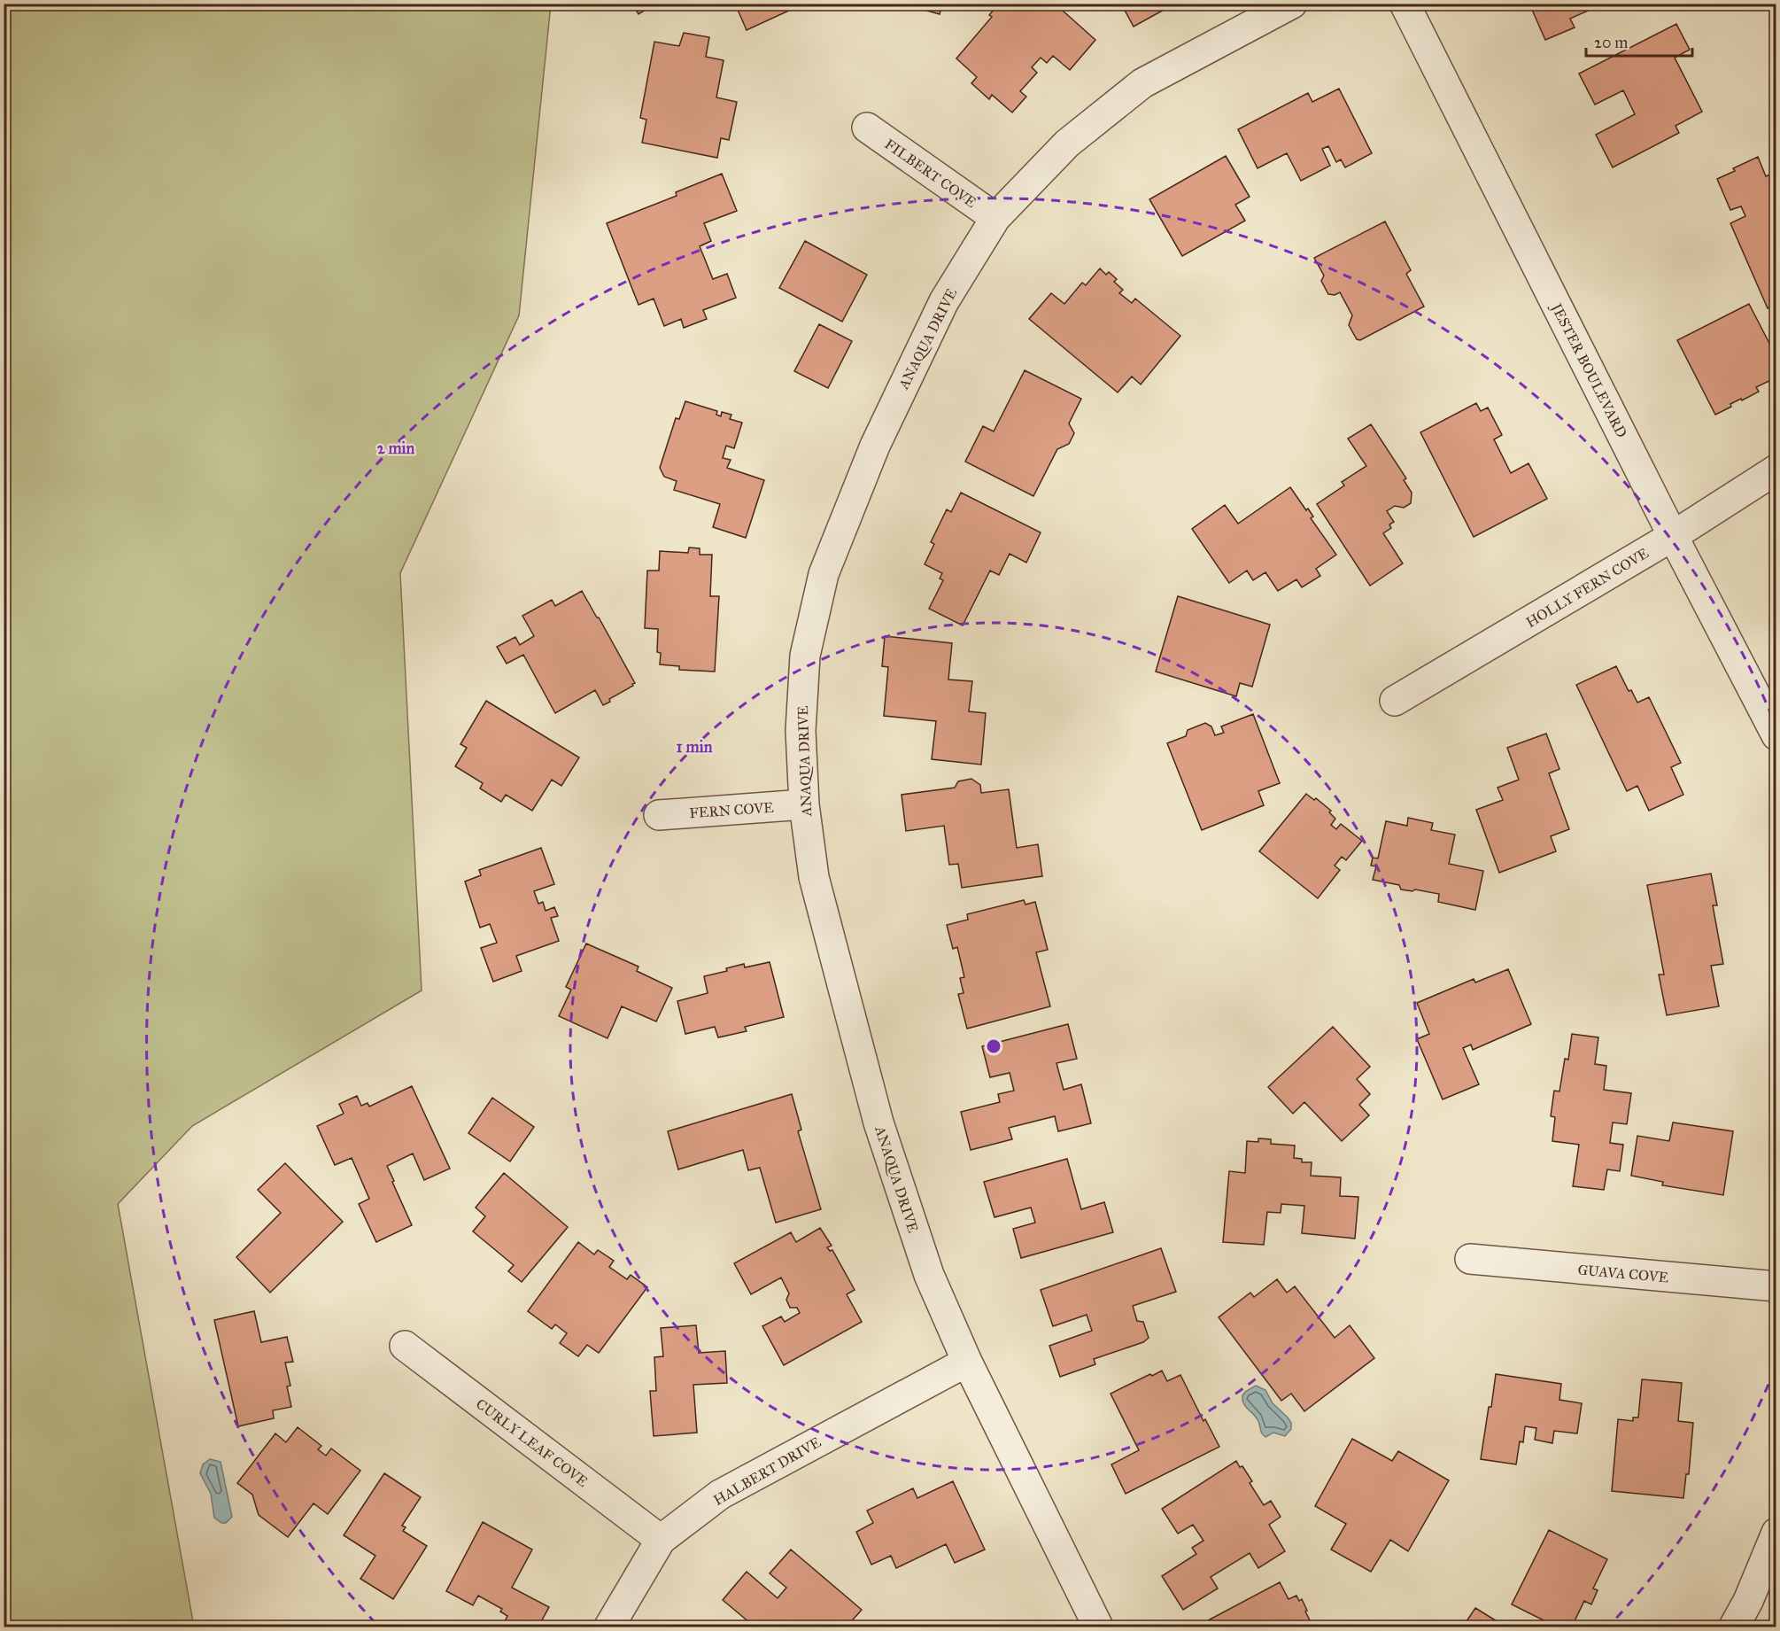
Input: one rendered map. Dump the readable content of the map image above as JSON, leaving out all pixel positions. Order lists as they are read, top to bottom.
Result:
{
  "streets": {
    "street": [
      "FILBERT COVE",
      "ANAQUA DRIVE",
      "JESTER BOULEVARD",
      "HOLLY FERN COVE",
      "FERN COVE",
      "GUAVA COVE",
      "CURLY LEAF COVE",
      "HALBERT DRIVE"
    ]
  },
  "crossings": [
    ["FILBERT COVE", "ANAQUA DRIVE"],
    ["ANAQUA DRIVE", "FERN COVE"],
    ["ANAQUA DRIVE", "HALBERT DRIVE"],
    ["JESTER BOULEVARD", "HOLLY FERN COVE"],
    ["CURLY LEAF COVE", "HALBERT DRIVE"]
  ],
  "scale_bar": "20 m",
  "rings": ["2 min", "1 min"]
}
